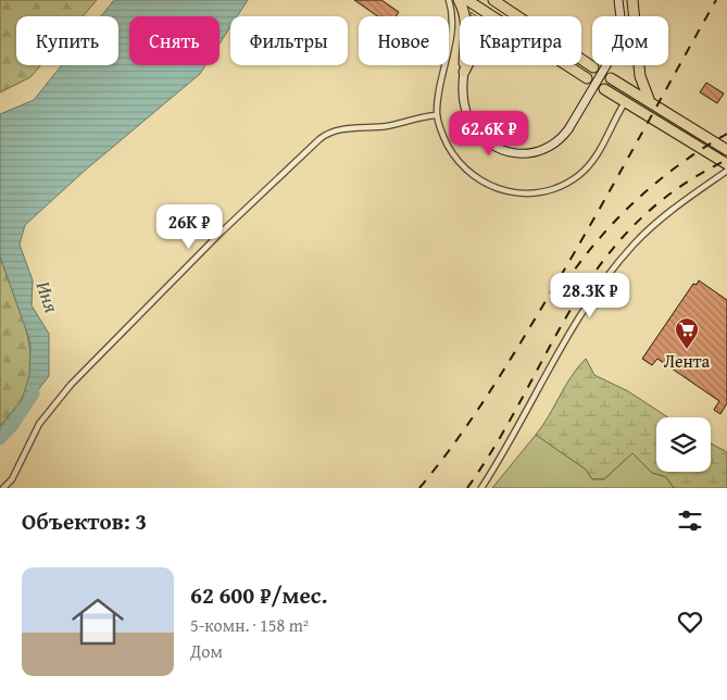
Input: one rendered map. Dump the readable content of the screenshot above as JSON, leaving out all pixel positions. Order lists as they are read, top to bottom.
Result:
{
  "water": ["Иня"],
  "places": {
    "supermarket": ["Лента"]
  },
  "page": {
    "chip": [
      "Купить",
      "Снять",
      "Фильтры",
      "Новое",
      "Квартира",
      "Дом"
    ],
    "price": ["62.6K ₽", "26K ₽", "28.3K ₽"],
    "heading": "Объектов: 3",
    "list": [
      {
        "name": "62 600 ₽/мес.",
        "note": "5-комн. · 158 m² · Дом"
      }
    ]
  }
}
